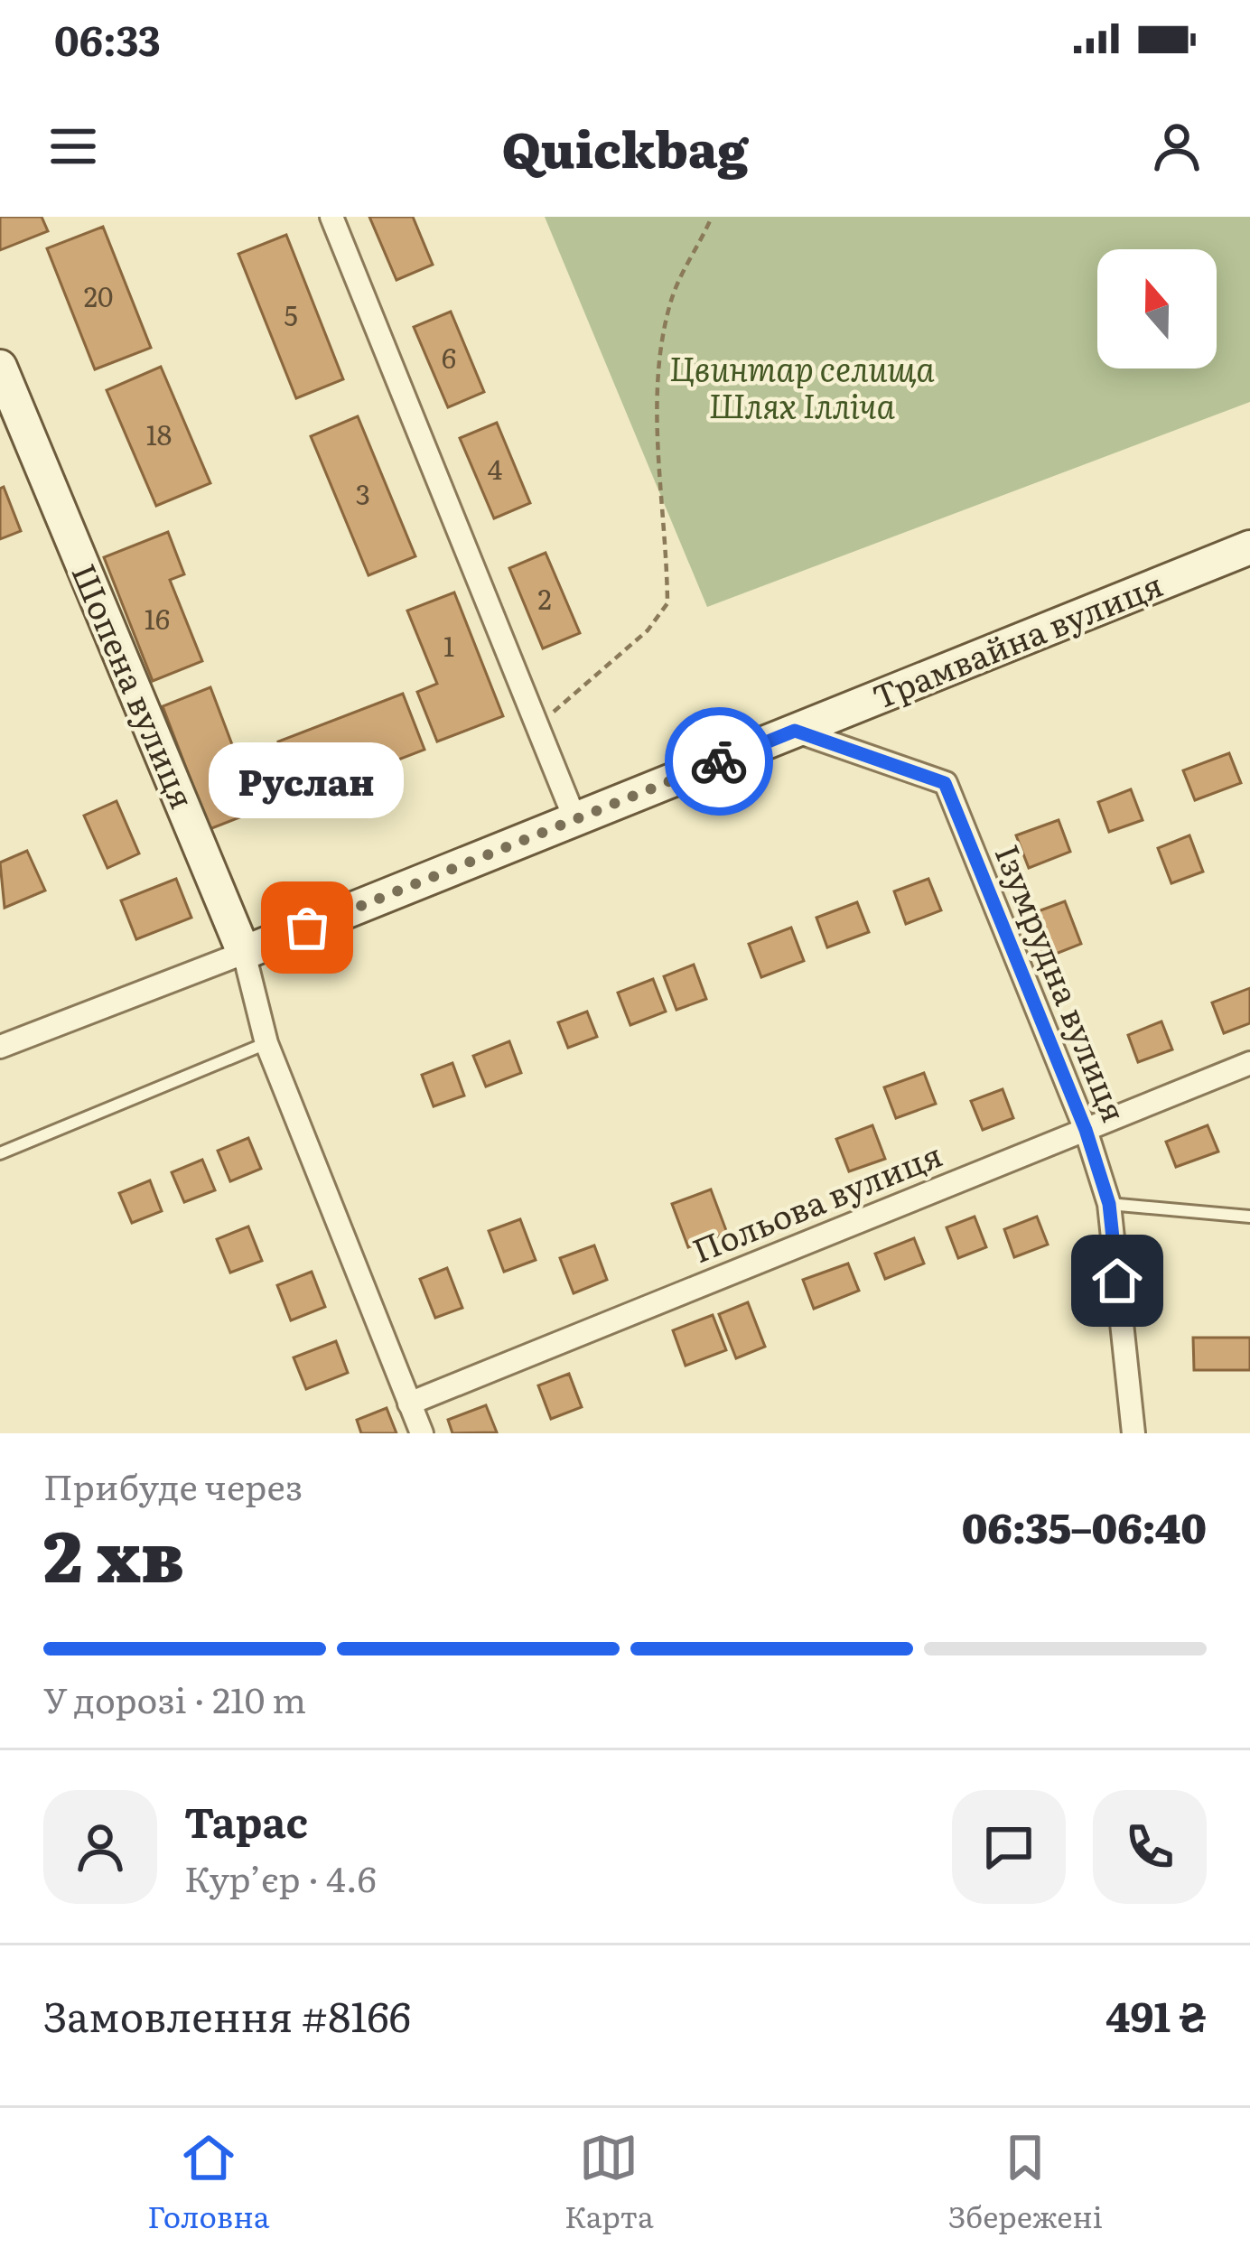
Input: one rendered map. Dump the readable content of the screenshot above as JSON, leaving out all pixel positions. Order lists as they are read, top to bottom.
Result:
{
  "streets": {
    "street": [
      "Трамвайна вулиця",
      "Шопена вулиця",
      "Ізумрудна вулиця",
      "Польова вулиця"
    ]
  },
  "crossings": [
    ["Трамвайна вулиця", "Шопена вулиця"],
    ["Трамвайна вулиця", "Ізумрудна вулиця"],
    ["Шопена вулиця", "Польова вулиця"],
    ["Ізумрудна вулиця", "Польова вулиця"]
  ],
  "parks": ["Цвинтар селища Шлях Ілліча"],
  "places": ["Руслан"],
  "house_numbers": [
    "20",
    "5",
    "6",
    "18",
    "4",
    "3",
    "2",
    "16",
    "1"
  ],
  "north": "top",
  "page": {
    "status": "06:33",
    "header": "Quickbag",
    "bubble": "Руслан",
    "heading": ["2 хв", "Прибуде через", "06:35–06:40"],
    "panel": [
      "Тарас",
      "Кур’єр · 4.6",
      "Замовлення #8166",
      "491 ₴"
    ],
    "bar": "У дорозі · 210 m",
    "tabs": ["Головна", "Карта", "Збережені"]
  }
}
